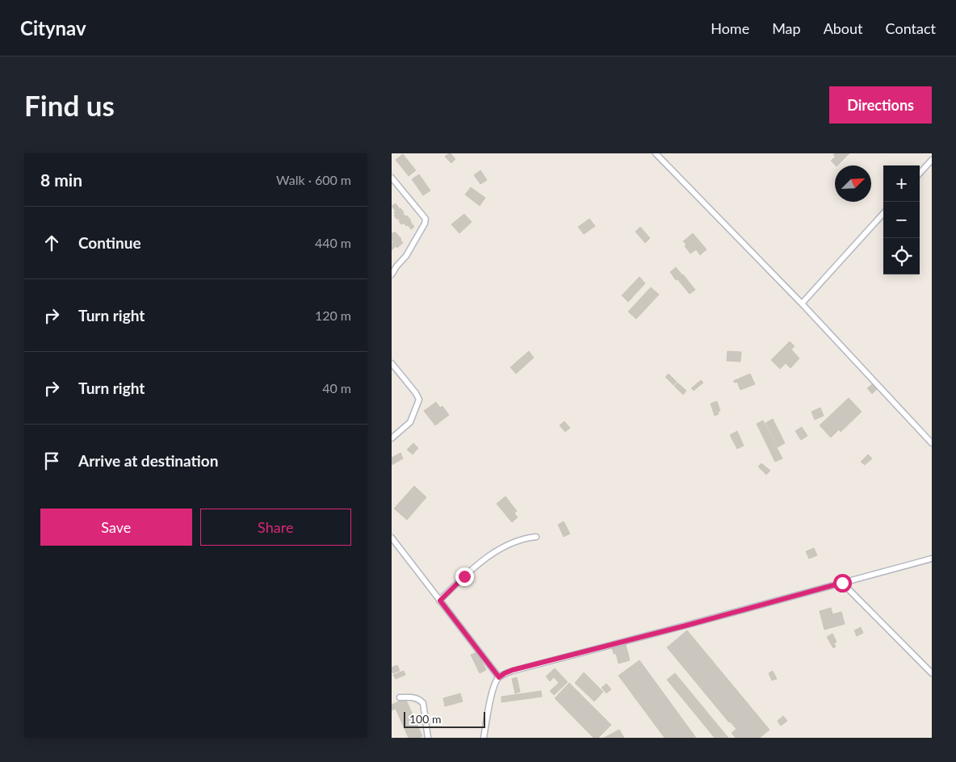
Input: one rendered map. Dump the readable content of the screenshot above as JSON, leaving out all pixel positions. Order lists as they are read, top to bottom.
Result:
{
  "scale_bar": "100 m",
  "north": "top right",
  "page": {
    "header": "Citynav",
    "nav": [
      "Home",
      "Map",
      "About",
      "Contact"
    ],
    "buttons": [
      "Directions",
      ["Save", "Share"]
    ],
    "title": "Find us",
    "heading": ["8 min", "Walk · 600 m"],
    "map_buttons": ["+", "−"],
    "list": [
      ["Continue", "440 m"],
      ["Turn right", "120 m"],
      ["Turn right", "40 m"],
      "Arrive at destination"
    ],
    "scale": "100 m"
  }
}
